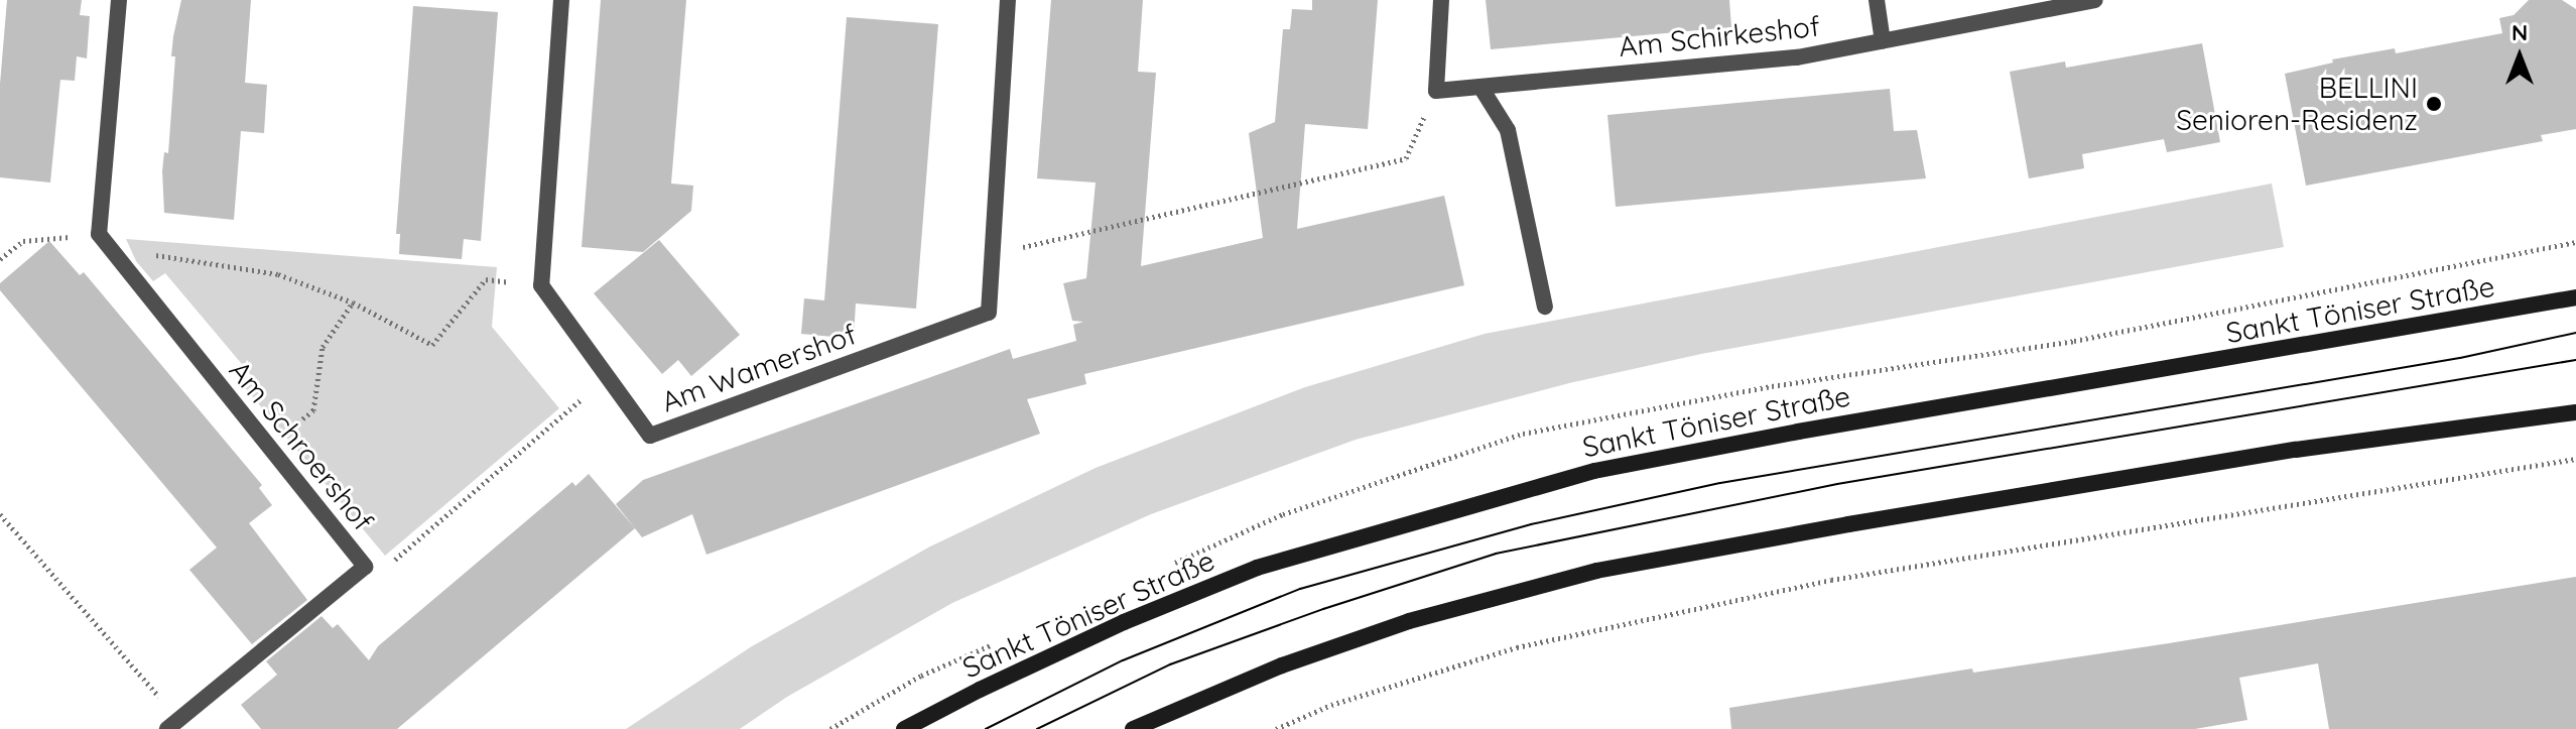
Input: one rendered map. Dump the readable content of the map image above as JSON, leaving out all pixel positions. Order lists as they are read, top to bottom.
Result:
{
  "streets": {
    "main road": ["Sankt Töniser Straße"],
    "street": ["Am Schirkeshof", "Am Wamershof", "Am Schroershof"]
  },
  "places": ["BELLINI Senioren-Residenz"],
  "north": "top"
}
